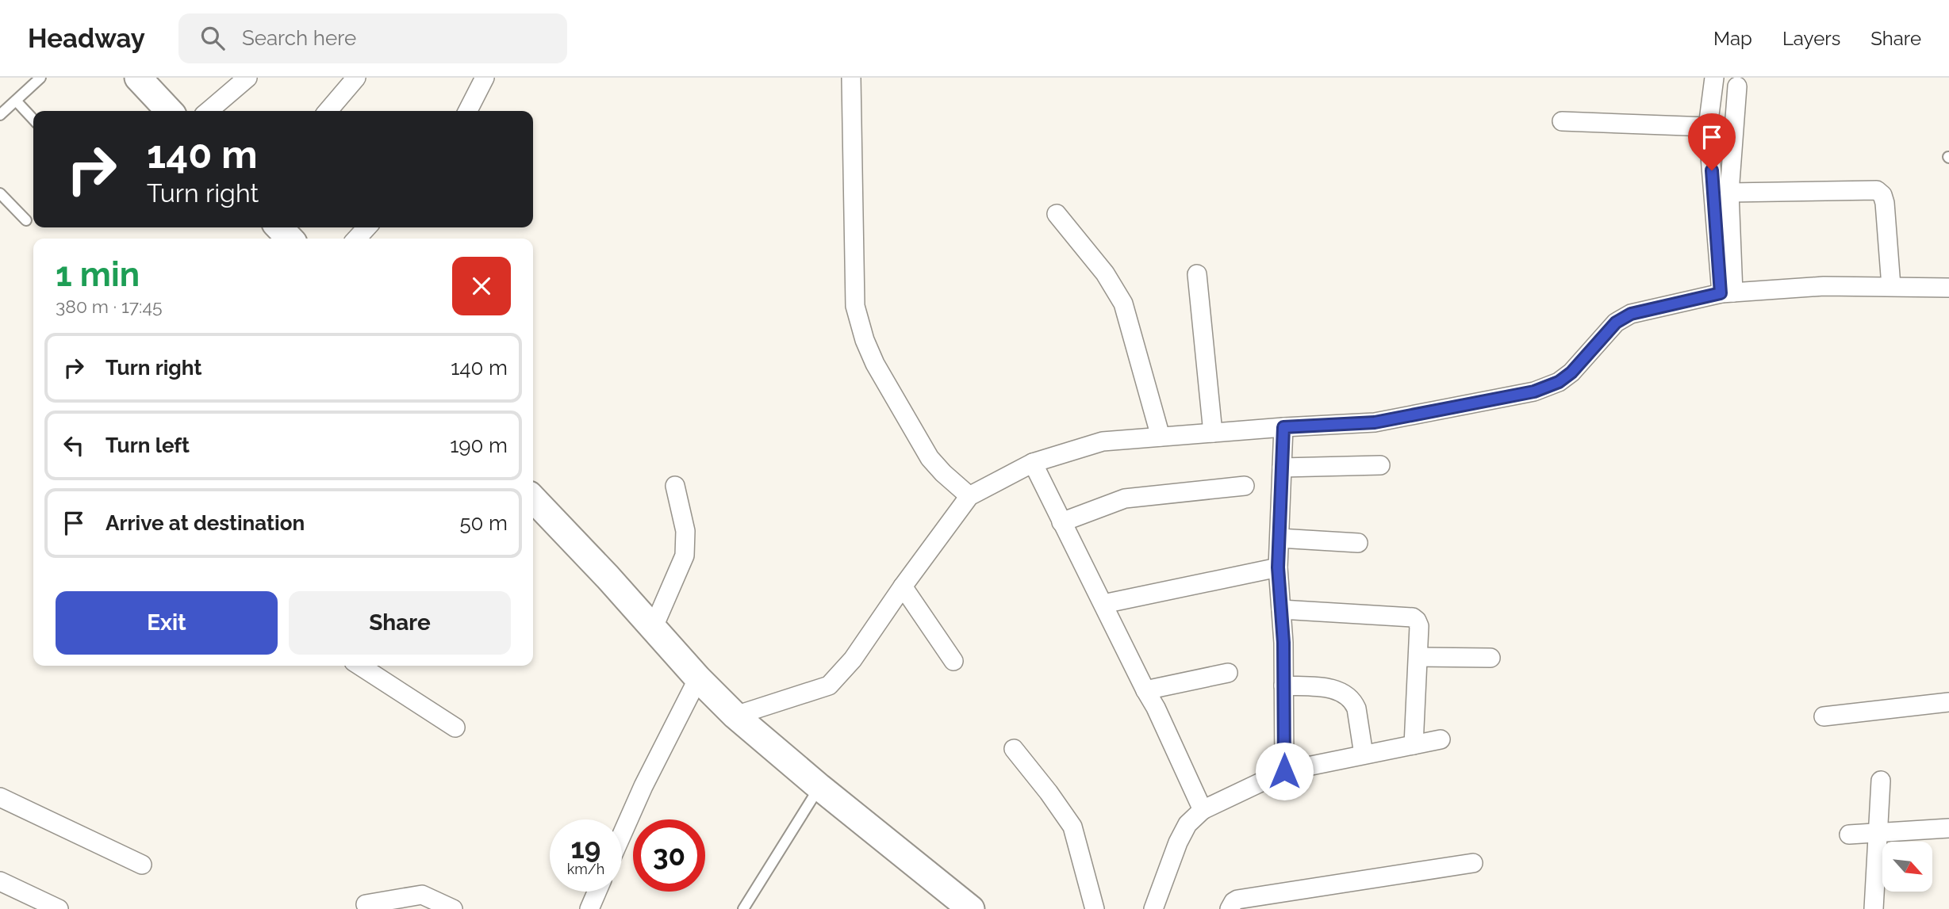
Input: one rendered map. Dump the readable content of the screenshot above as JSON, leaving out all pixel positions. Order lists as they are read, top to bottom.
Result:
{
  "north": "bottom right",
  "page": {
    "header": "Headway",
    "search": "Search here",
    "nav": ["Map", "Layers", "Share"],
    "turn": ["140 m", "Turn right"],
    "heading": ["1 min", "380 m · 17:45"],
    "list": [
      {
        "name": "Turn right",
        "value": "140 m"
      },
      {
        "name": "Turn left",
        "value": "190 m"
      },
      {
        "name": "Arrive at destination",
        "value": "50 m"
      }
    ],
    "buttons": ["Exit", "Share"],
    "speed": "19 km/h",
    "limit": "30"
  }
}
